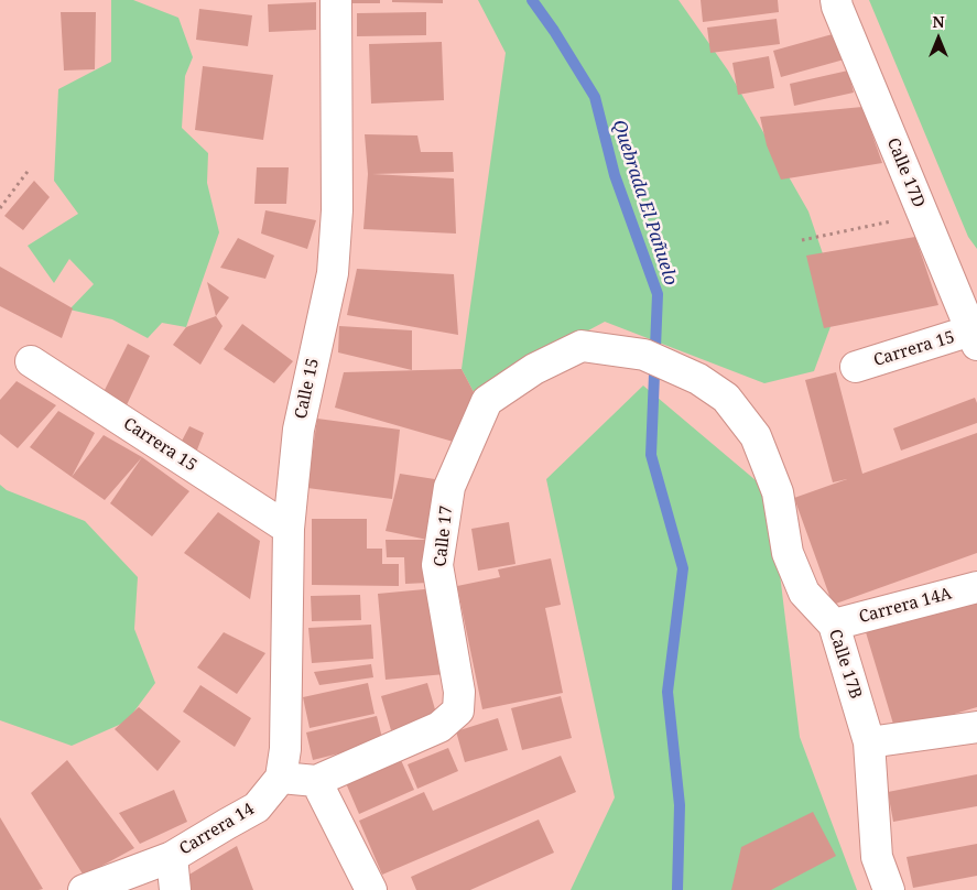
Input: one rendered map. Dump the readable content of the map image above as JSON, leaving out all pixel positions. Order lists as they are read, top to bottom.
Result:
{
  "streets": {
    "street": [
      "Calle 17D",
      "Carrera 15",
      "Calle 15",
      "Calle 17",
      "Carrera 14A",
      "Calle 17B",
      "Carrera 14"
    ]
  },
  "crossings": [
    ["Calle 17D", "Carrera 15"],
    ["Carrera 15", "Calle 15"],
    ["Calle 15", "Carrera 14"],
    ["Calle 17", "Calle 17B"],
    ["Carrera 14A", "Calle 17B"]
  ],
  "water": ["Quebrada El Pañuelo"],
  "north": "top"
}
